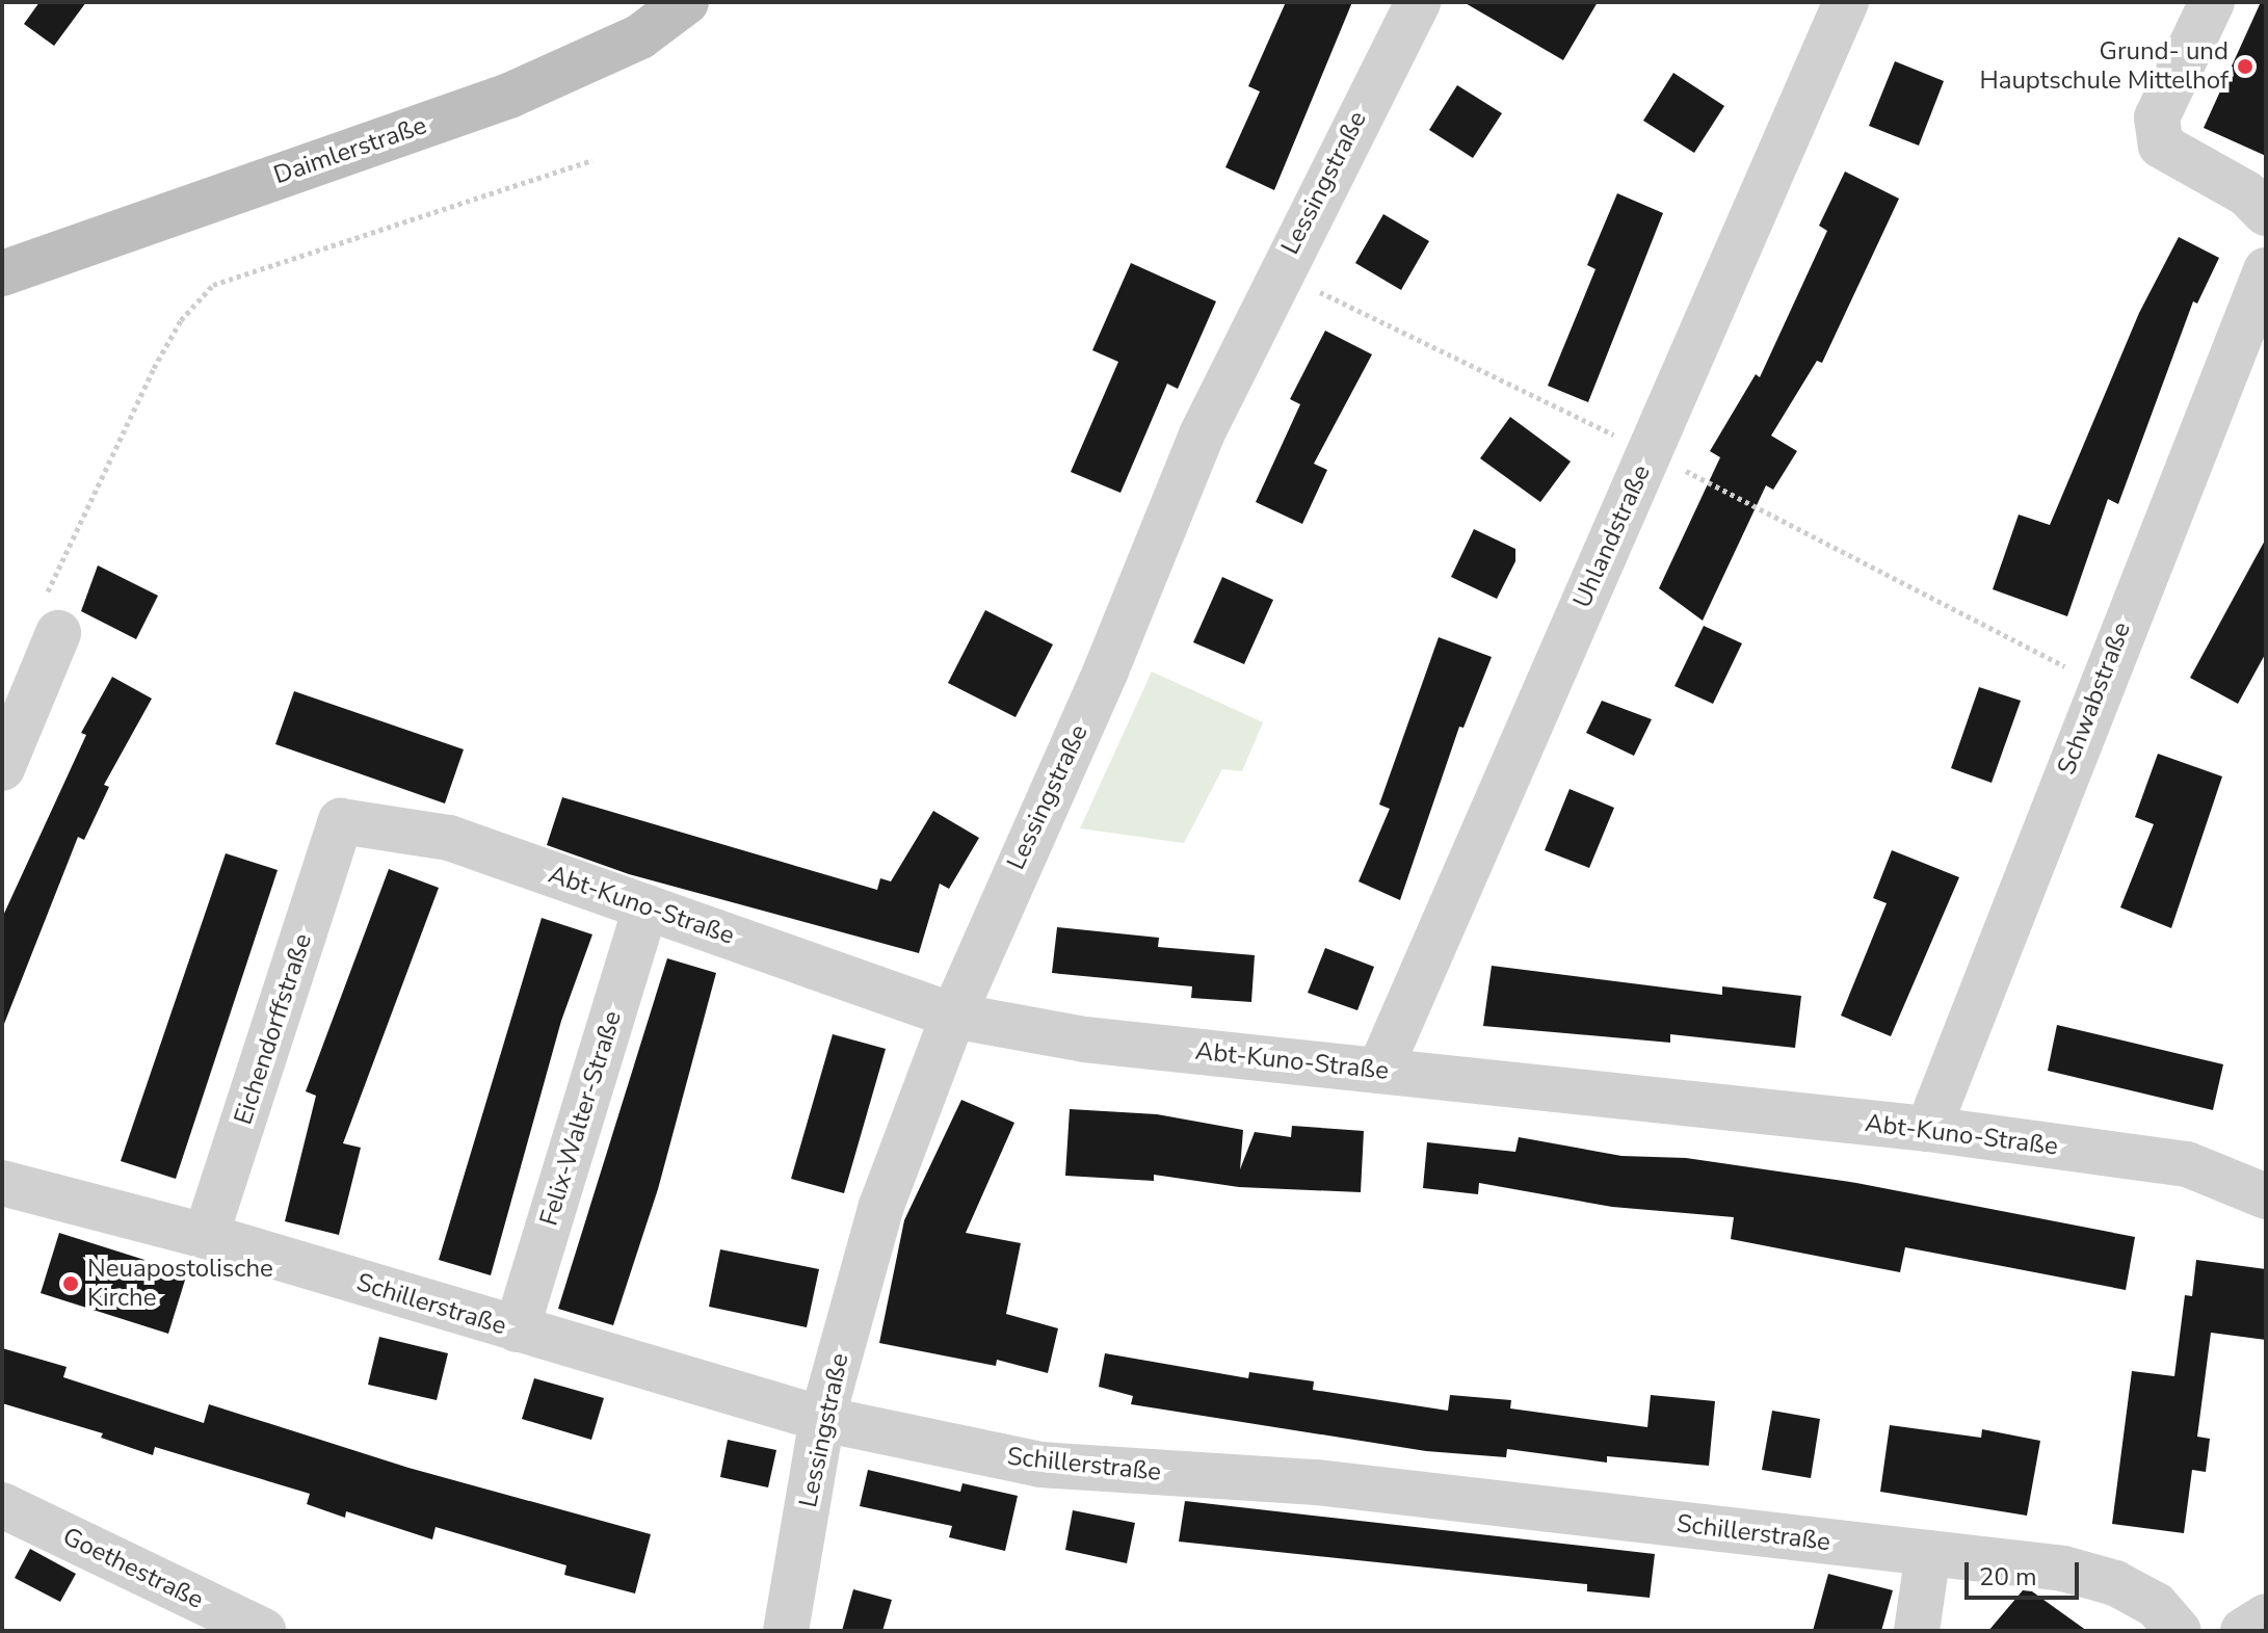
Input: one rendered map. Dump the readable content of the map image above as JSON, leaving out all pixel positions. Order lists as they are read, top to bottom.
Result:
{
  "streets": {
    "main road": ["Daimlerstraße"],
    "street": [
      "Lessingstraße",
      "Uhlandstraße",
      "Schwabstraße",
      "Abt-Kuno-Straße",
      "Eichendorffstraße",
      "Felix-Walter-Straße",
      "Schillerstraße",
      "Goethestraße"
    ]
  },
  "crossings": [
    ["Lessingstraße", "Abt-Kuno-Straße"],
    ["Lessingstraße", "Schillerstraße"],
    ["Uhlandstraße", "Abt-Kuno-Straße"],
    ["Schwabstraße", "Abt-Kuno-Straße"],
    ["Abt-Kuno-Straße", "Eichendorffstraße"],
    ["Abt-Kuno-Straße", "Felix-Walter-Straße"],
    ["Eichendorffstraße", "Schillerstraße"],
    ["Felix-Walter-Straße", "Schillerstraße"]
  ],
  "places": ["Grund- und Hauptschule Mittelhof", "Neuapostolische Kirche"],
  "scale_bar": "20 m"
}
